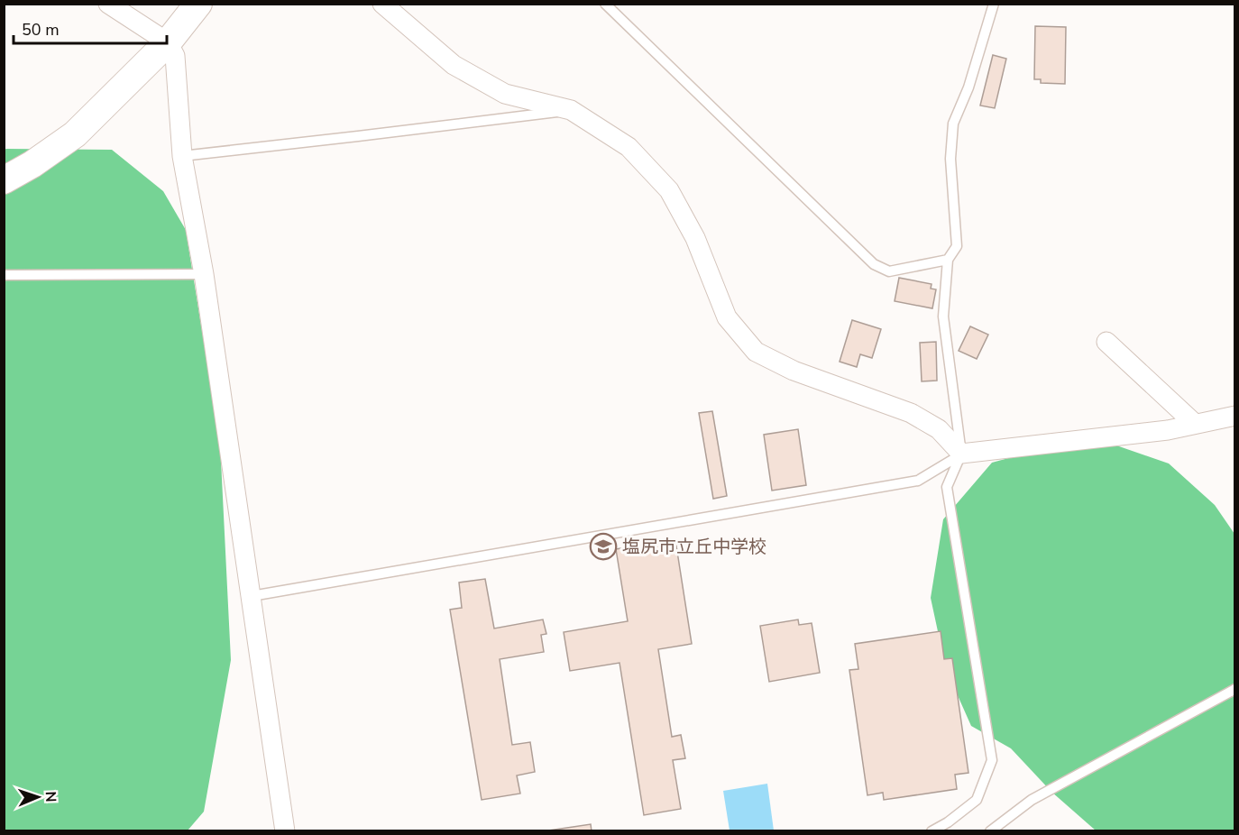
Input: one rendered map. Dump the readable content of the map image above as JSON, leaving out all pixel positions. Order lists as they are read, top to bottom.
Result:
{
  "places": {
    "school or university": ["塩尻市立丘中学校"]
  },
  "scale_bar": "50 m",
  "north": "right"
}
